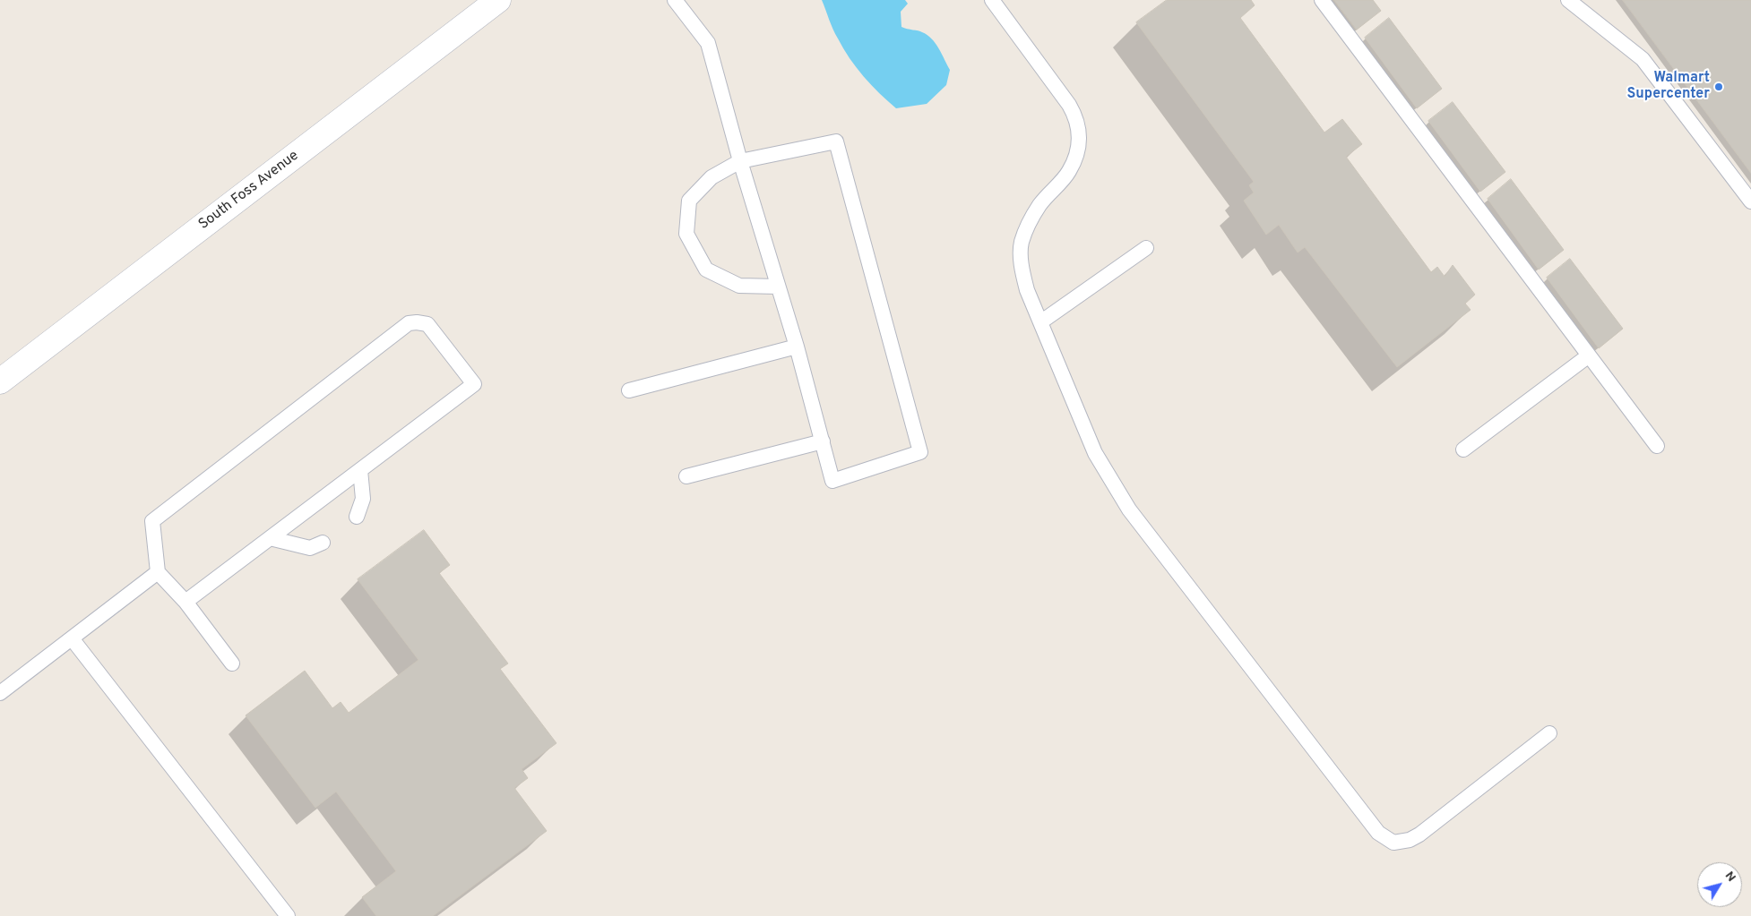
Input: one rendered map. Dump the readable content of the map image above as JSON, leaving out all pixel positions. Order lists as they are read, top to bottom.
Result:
{
  "streets": {
    "street": ["South Foss Avenue"]
  },
  "places": ["Walmart Supercenter"],
  "north": "top right"
}
